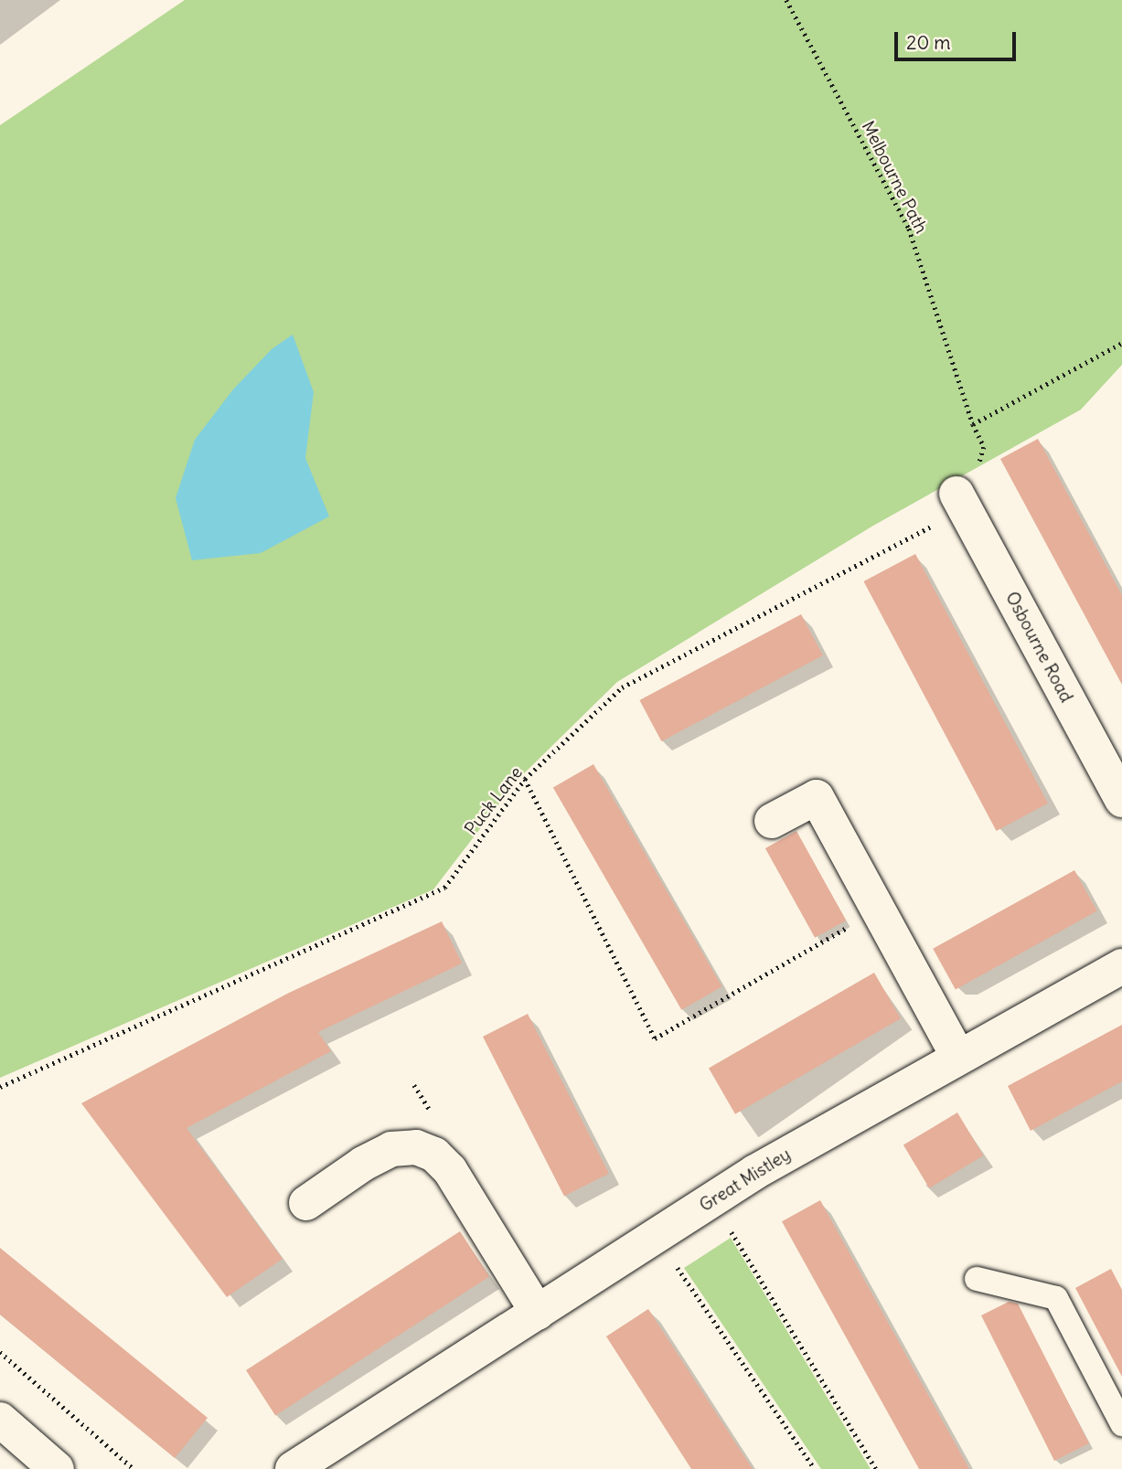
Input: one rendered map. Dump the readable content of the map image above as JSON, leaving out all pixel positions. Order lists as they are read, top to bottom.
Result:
{
  "streets": {
    "street": ["Osbourne Road", "Great Mistley"],
    "path": ["Melbourne Path", "Puck Lane"]
  },
  "crossings": [
    ["Osbourne Road", "Puck Lane"]
  ],
  "scale_bar": "20 m"
}
